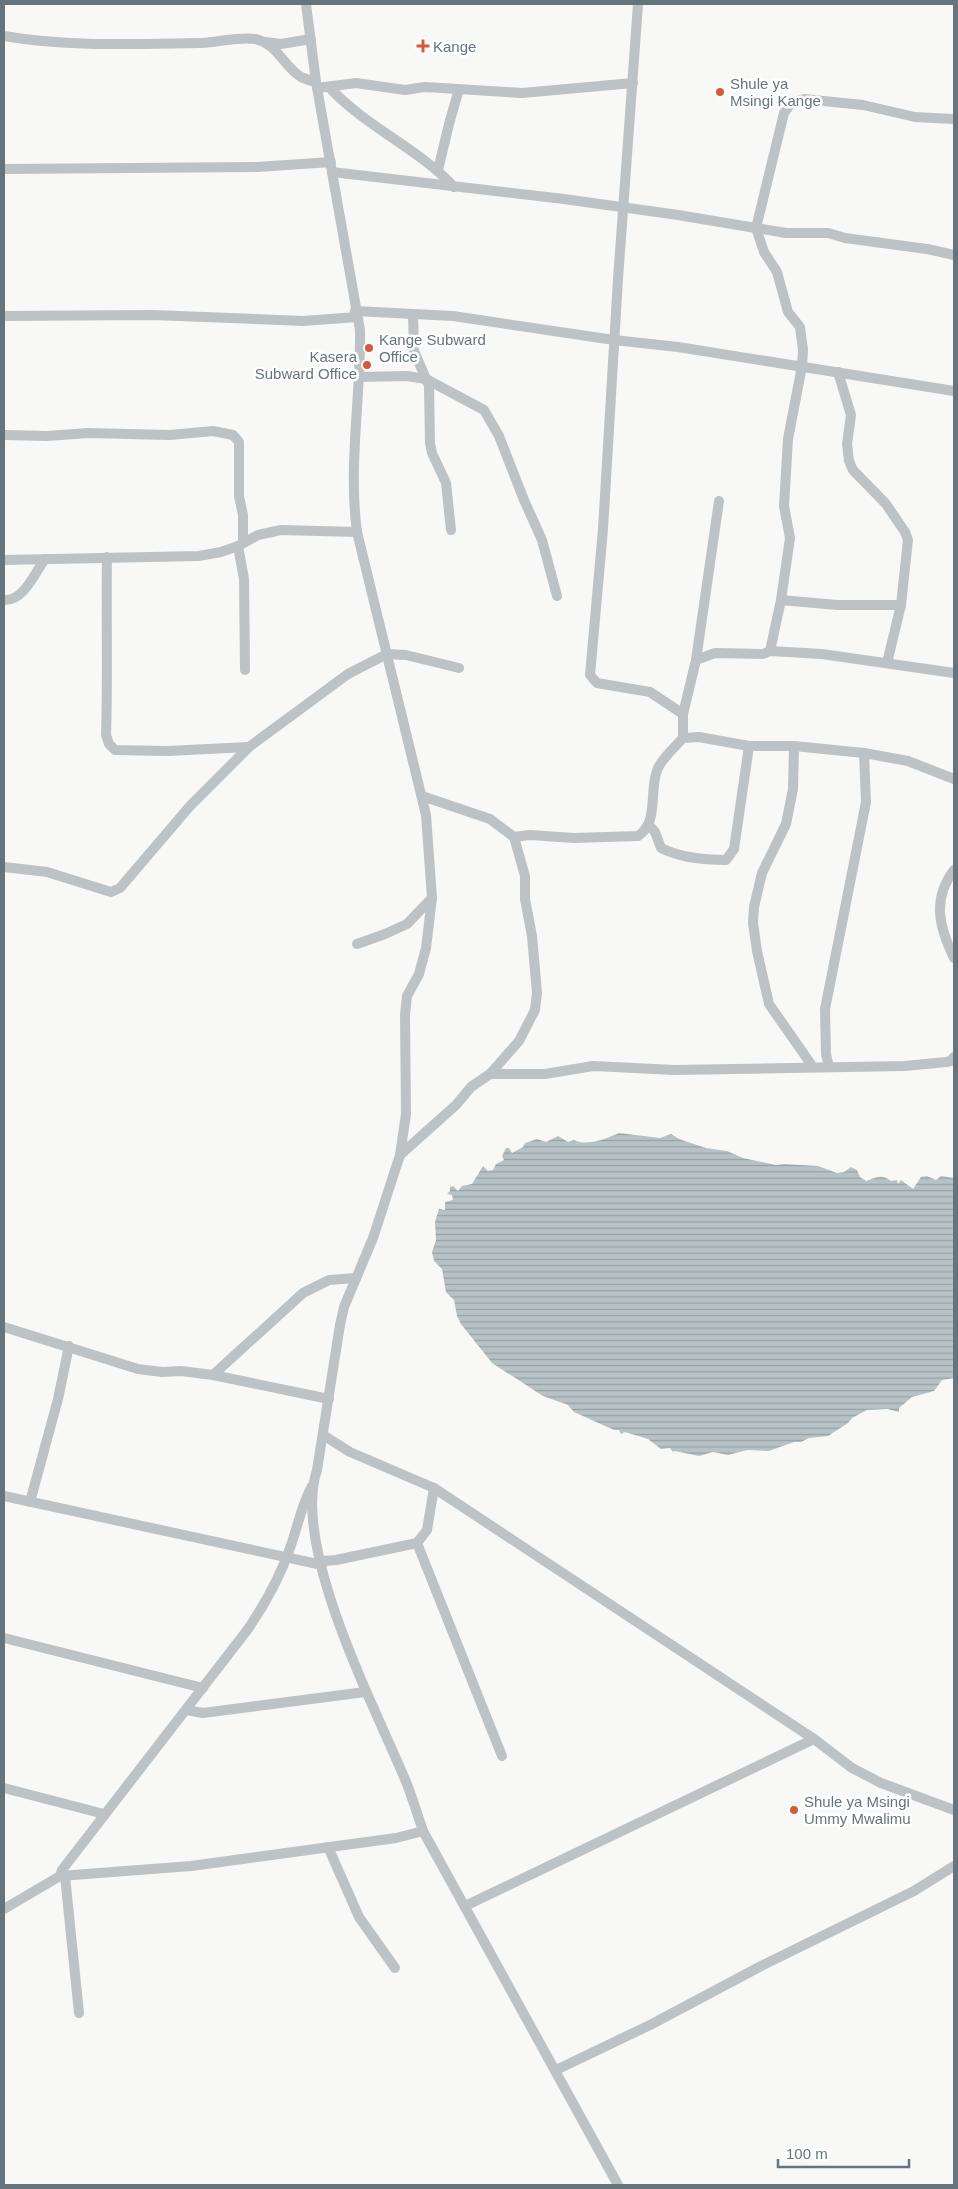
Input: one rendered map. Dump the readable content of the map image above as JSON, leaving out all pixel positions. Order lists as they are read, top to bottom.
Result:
{
  "places": {
    "health": ["Kange"],
    "other": [
      "Shule ya Msingi Kange",
      "Kange Subward Office",
      "Kasera Subward Office",
      "Shule ya Msingi Ummy Mwalimu"
    ]
  },
  "scale_bar": "100 m"
}
